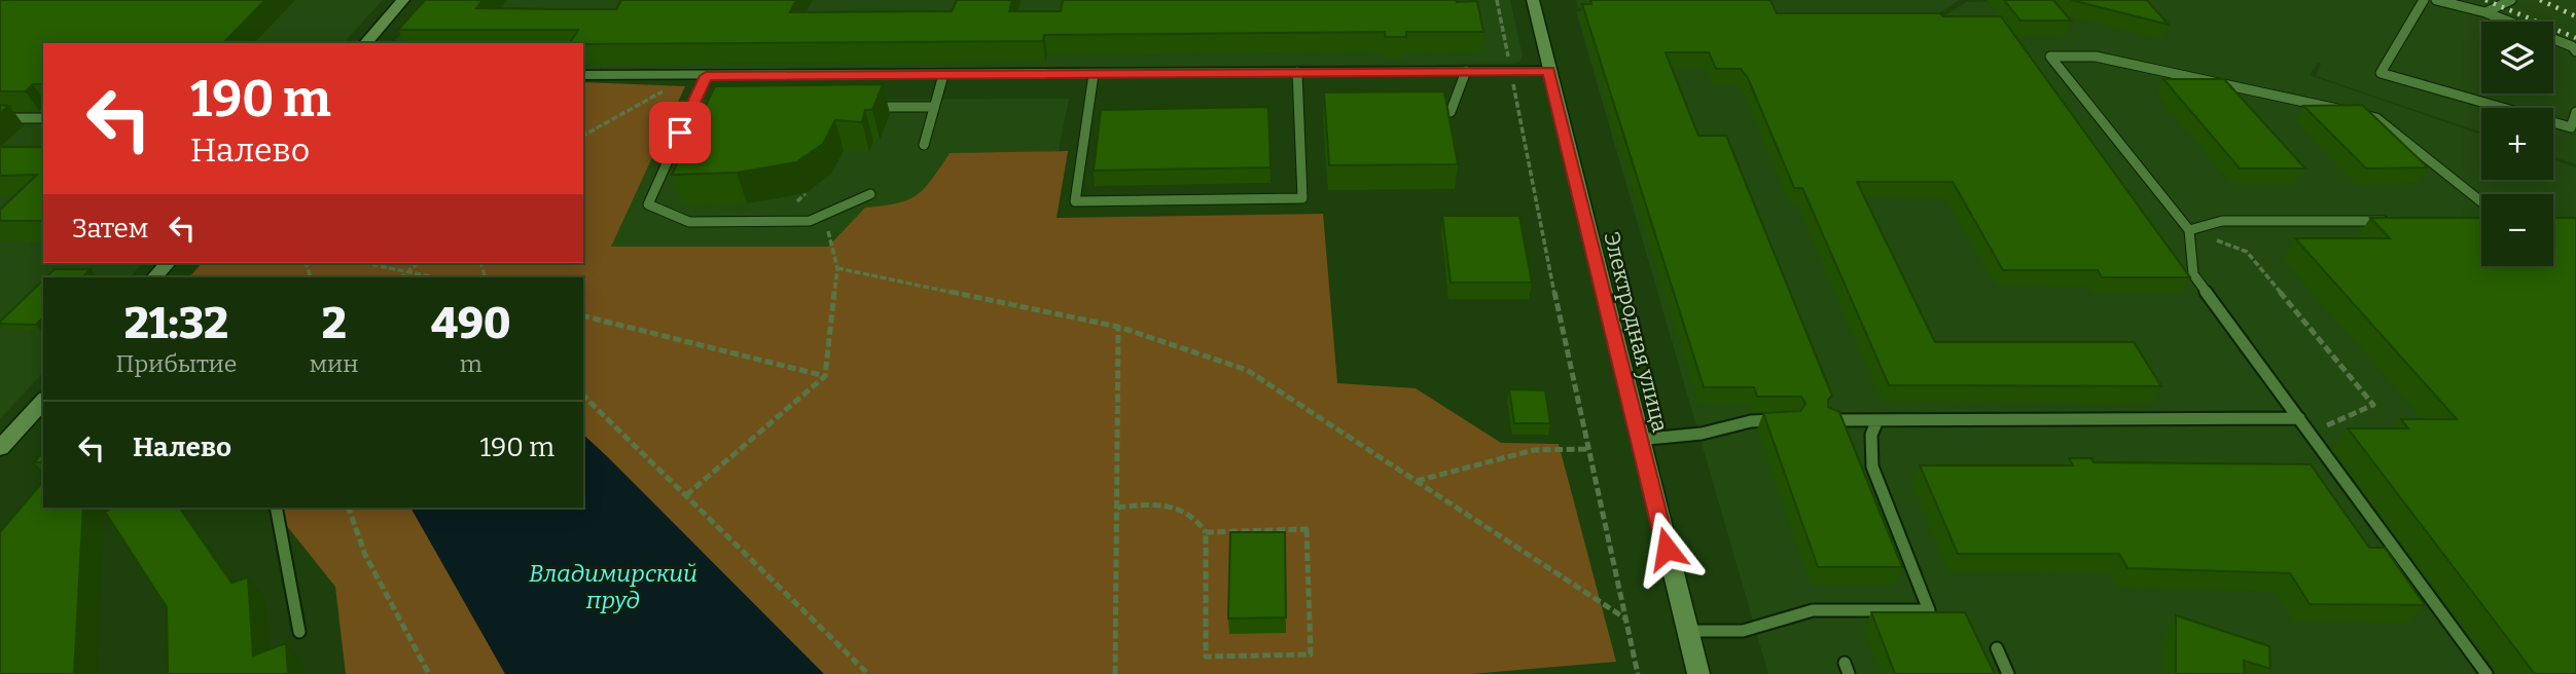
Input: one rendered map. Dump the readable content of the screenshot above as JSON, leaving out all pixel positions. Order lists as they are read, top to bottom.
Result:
{
  "streets": {
    "street": ["Электродная улица"]
  },
  "water": ["Владимирский пруд"],
  "page": {
    "map_buttons": ["+", "−"],
    "turn": ["190 m", "Налево"],
    "then": "Затем",
    "eta": [
      "21:32",
      "Прибытие",
      "2",
      "мин",
      "490",
      "m"
    ],
    "list": [
      {
        "name": "Налево",
        "value": "190 m"
      }
    ]
  }
}
